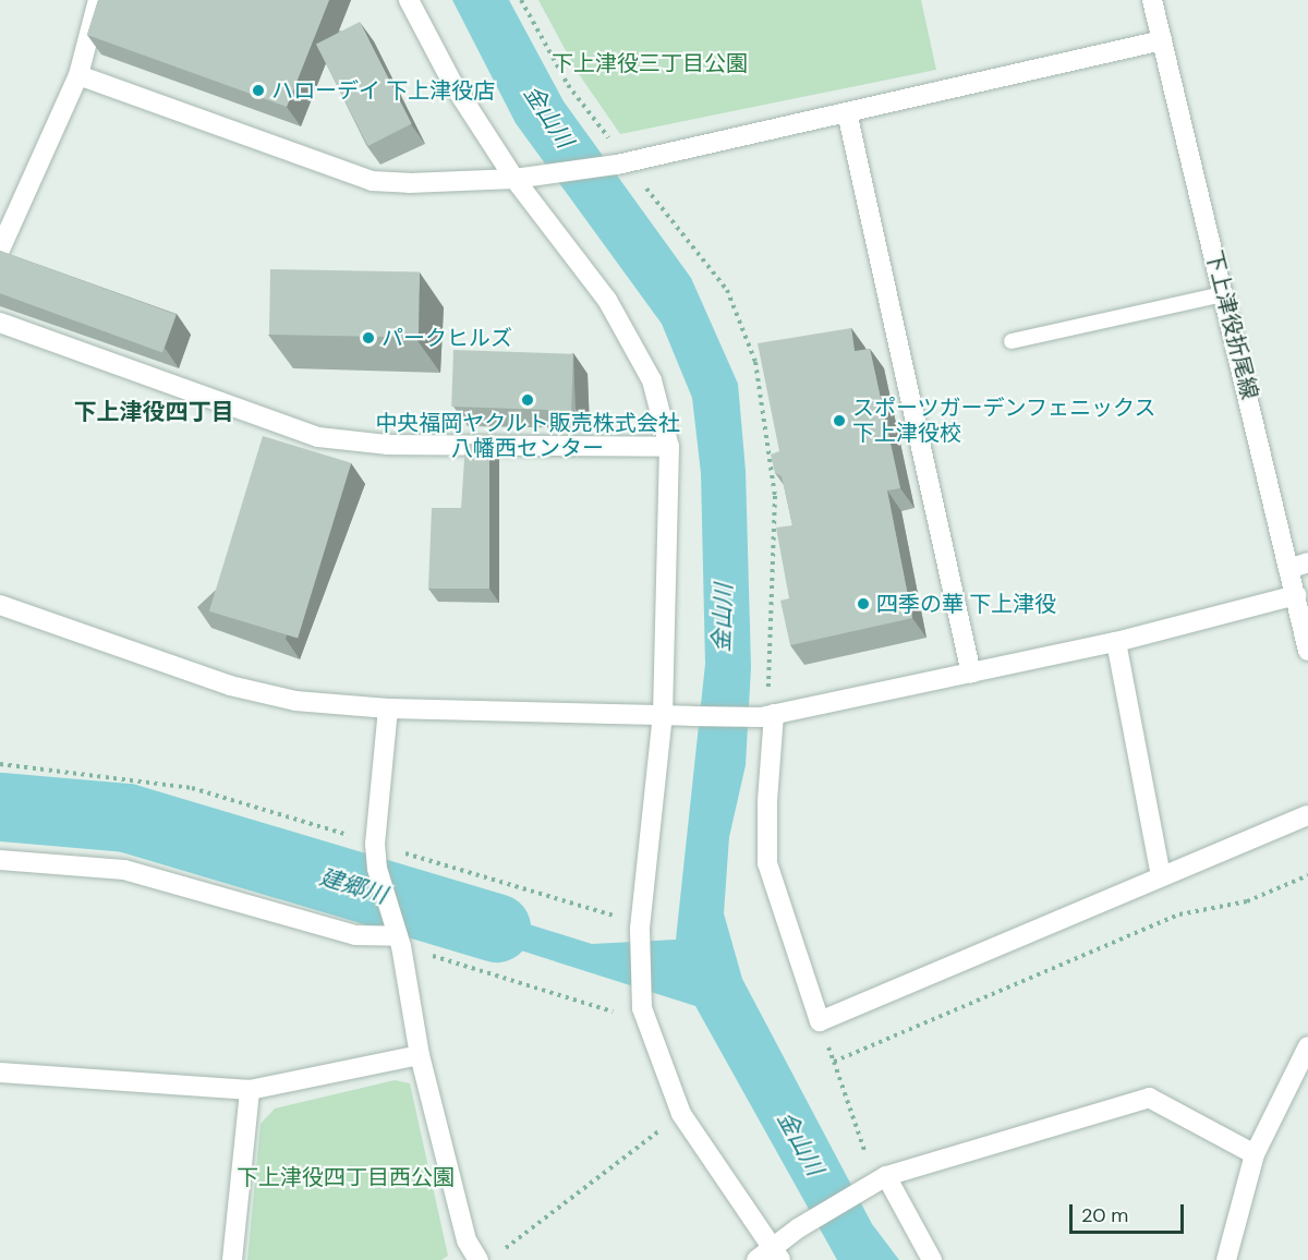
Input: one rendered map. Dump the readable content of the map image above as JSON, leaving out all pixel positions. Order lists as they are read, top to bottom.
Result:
{
  "streets": {
    "street": ["下上津役折尾線"]
  },
  "districts": ["下上津役四丁目"],
  "water": ["金山川", "建郷川"],
  "parks": ["下上津役三丁目公園", "下上津役四丁目西公園"],
  "places": [
    "ハローデイ 下上津役店",
    "パークヒルズ",
    "中央福岡ヤクルト販売株式会社 八幡西センター",
    "スポーツガーデンフェニックス 下上津役校",
    "四季の華 下上津役"
  ],
  "scale_bar": "20 m"
}
